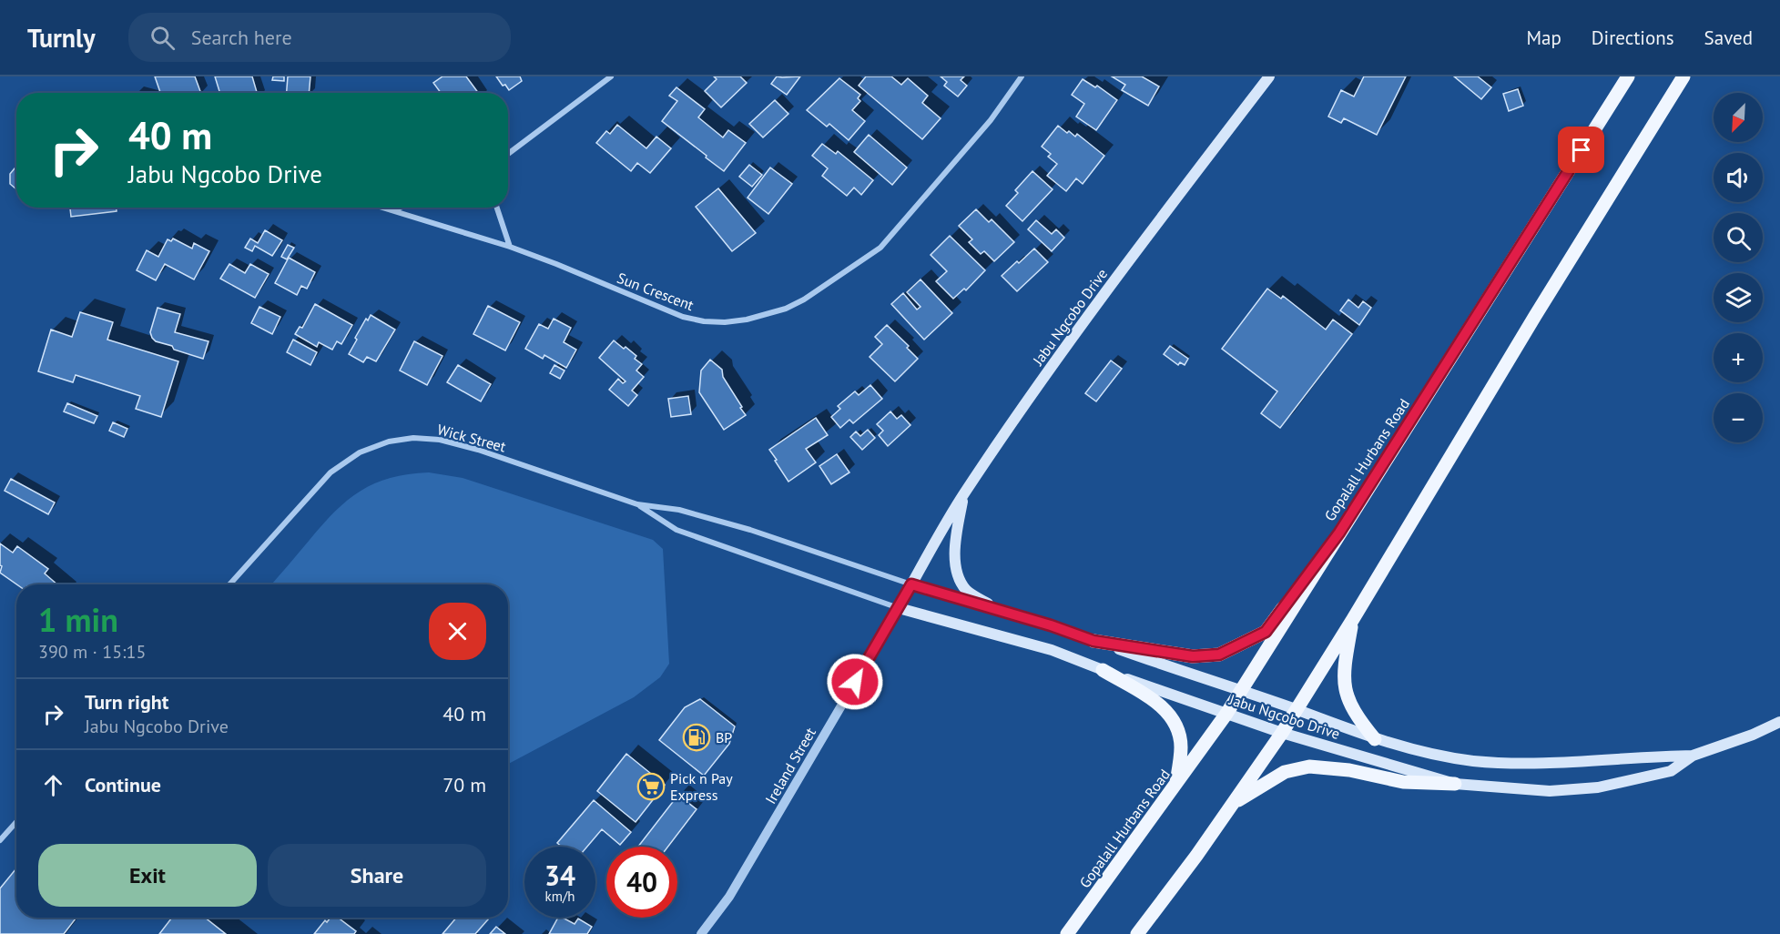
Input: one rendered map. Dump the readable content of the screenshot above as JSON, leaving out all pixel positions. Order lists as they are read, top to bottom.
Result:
{
  "streets": {
    "main road": ["Jabu Ngcobo Drive", "Gopalall Hurbans Road"],
    "street": ["Sun Crescent", "Wick Street", "Ireland Street"]
  },
  "crossings": [
    ["Jabu Ngcobo Drive", "Wick Street"],
    ["Jabu Ngcobo Drive", "Gopalall Hurbans Road"],
    ["Jabu Ngcobo Drive", "Ireland Street"],
    ["Wick Street", "Ireland Street"]
  ],
  "places": {
    "fuel station": ["BP"],
    "supermarket": ["Pick n Pay Express"]
  },
  "north": "bottom left",
  "page": {
    "header": "Turnly",
    "search": "Search here",
    "nav": ["Map", "Directions", "Saved"],
    "map_buttons": ["+", "−"],
    "turn": ["40 m", "Jabu Ngcobo Drive"],
    "heading": ["1 min", "390 m · 15:15"],
    "list": [
      {
        "name": "Turn right",
        "note": "Jabu Ngcobo Drive",
        "value": "40 m"
      },
      {
        "name": "Continue",
        "value": "70 m"
      }
    ],
    "buttons": ["Exit", "Share"],
    "speed": "34 km/h",
    "limit": "40"
  }
}
